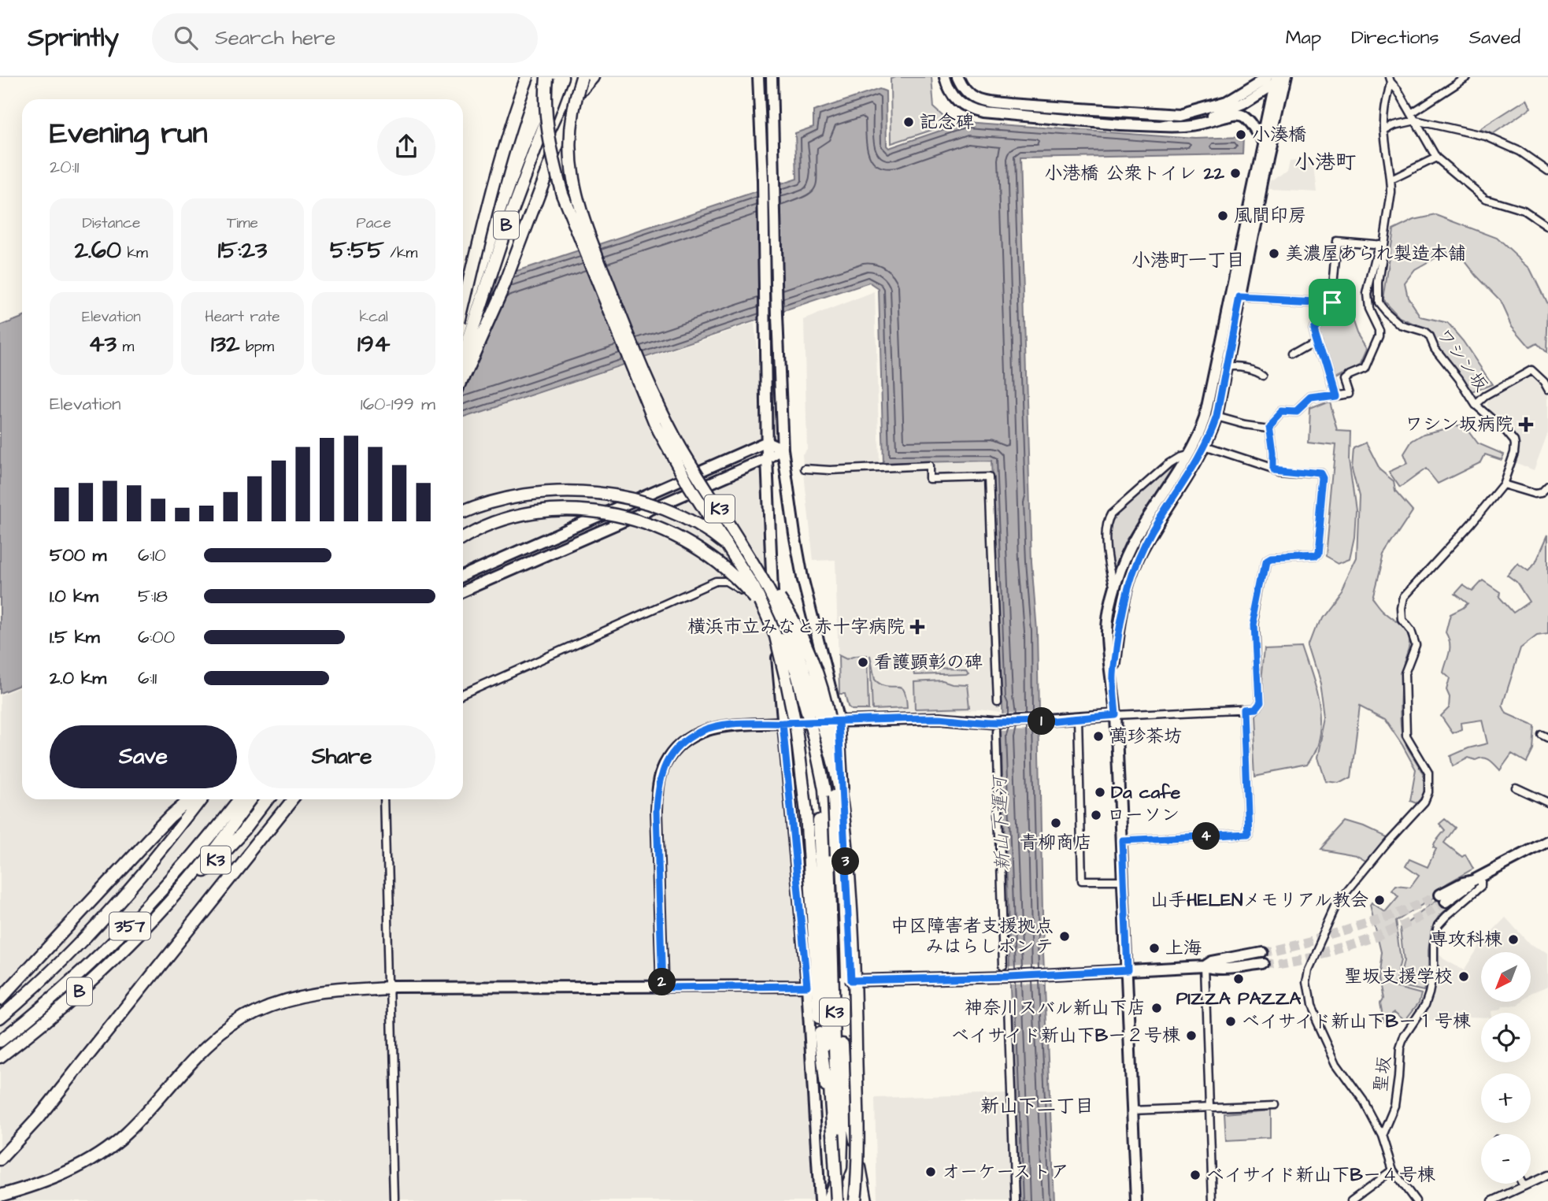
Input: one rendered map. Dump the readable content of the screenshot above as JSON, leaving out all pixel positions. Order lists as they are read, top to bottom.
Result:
{
  "streets": {
    "highway": ["B", "K3", "357"],
    "street": ["ワシン坂", "聖坂"]
  },
  "crossings": [
    ["B", "K3"],
    ["ワシン坂", "聖坂"]
  ],
  "districts": ["小港町", "小港町一丁目", "新山下二丁目"],
  "water": ["新山下運河"],
  "places": {
    "other": [
      "記念碑",
      "小湊橋",
      "小港橋 公衆トイレ 22",
      "風間印房",
      "美濃屋あられ製造本舗",
      "看護顕彰の碑",
      "萬珍茶坊",
      "Da cafe",
      "ローソン",
      "青柳商店",
      "山手HELENメモリアル教会",
      "中区障害者支援拠点 みはらしポンテ",
      "専攻科棟",
      "上海",
      "聖坂支援学校",
      "PIZZA PAZZA",
      "神奈川スバル新山下店",
      "ベイサイド新山下Bー１号棟",
      "ベイサイド新山下Bー２号棟",
      "オーケーストア",
      "ベイサイド新山下Bー４号棟"
    ],
    "health": ["ワシン坂病院", "横浜市立みなと赤十字病院"]
  },
  "north": "bottom left",
  "page": {
    "header": "Sprintly",
    "search": "Search here",
    "nav": ["Map", "Directions", "Saved"],
    "heading": ["Evening run", "20:11"],
    "stats": [
      ["Distance", "2.60 km"],
      ["Time", "15:23"],
      ["Pace", "5:55 /km"],
      ["Elevation", "43 m"],
      ["Heart rate", "132 bpm"],
      ["kcal", "194"]
    ],
    "chart": ["Elevation", "160–199 m"],
    "list": [
      {
        "name": "500 m",
        "note": "6:10"
      },
      {
        "name": "1.0 km",
        "note": "5:18"
      },
      {
        "name": "1.5 km",
        "note": "6:00"
      },
      {
        "name": "2.0 km",
        "note": "6:11"
      }
    ],
    "pins": [
      "1",
      "4",
      "3",
      "2"
    ],
    "buttons": ["Save", "Share"],
    "map_buttons": ["+", "−"]
  }
}
